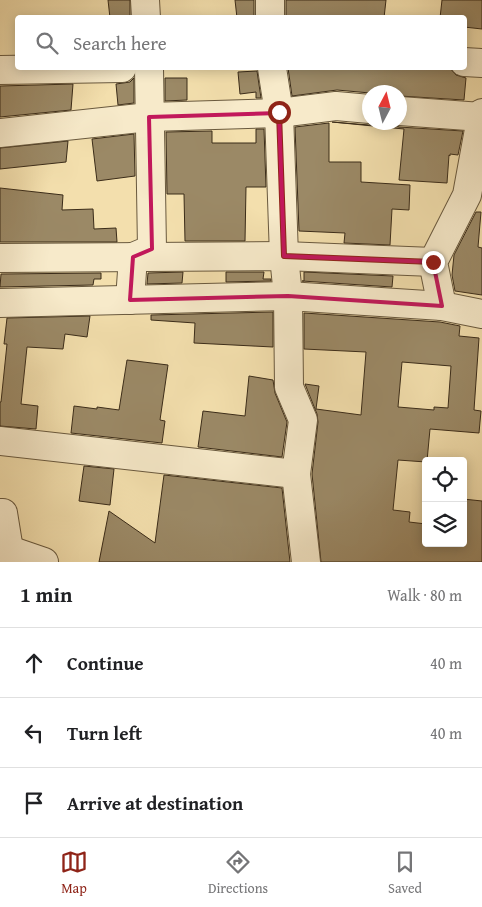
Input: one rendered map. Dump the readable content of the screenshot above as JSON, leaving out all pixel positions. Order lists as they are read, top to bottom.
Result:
{
  "north": "top",
  "page": {
    "search": "Search here",
    "heading": ["1 min", "Walk · 80 m"],
    "list": [
      ["Continue", "40 m"],
      ["Turn left", "40 m"],
      "Arrive at destination"
    ],
    "nav": ["Map", "Directions", "Saved"]
  }
}
